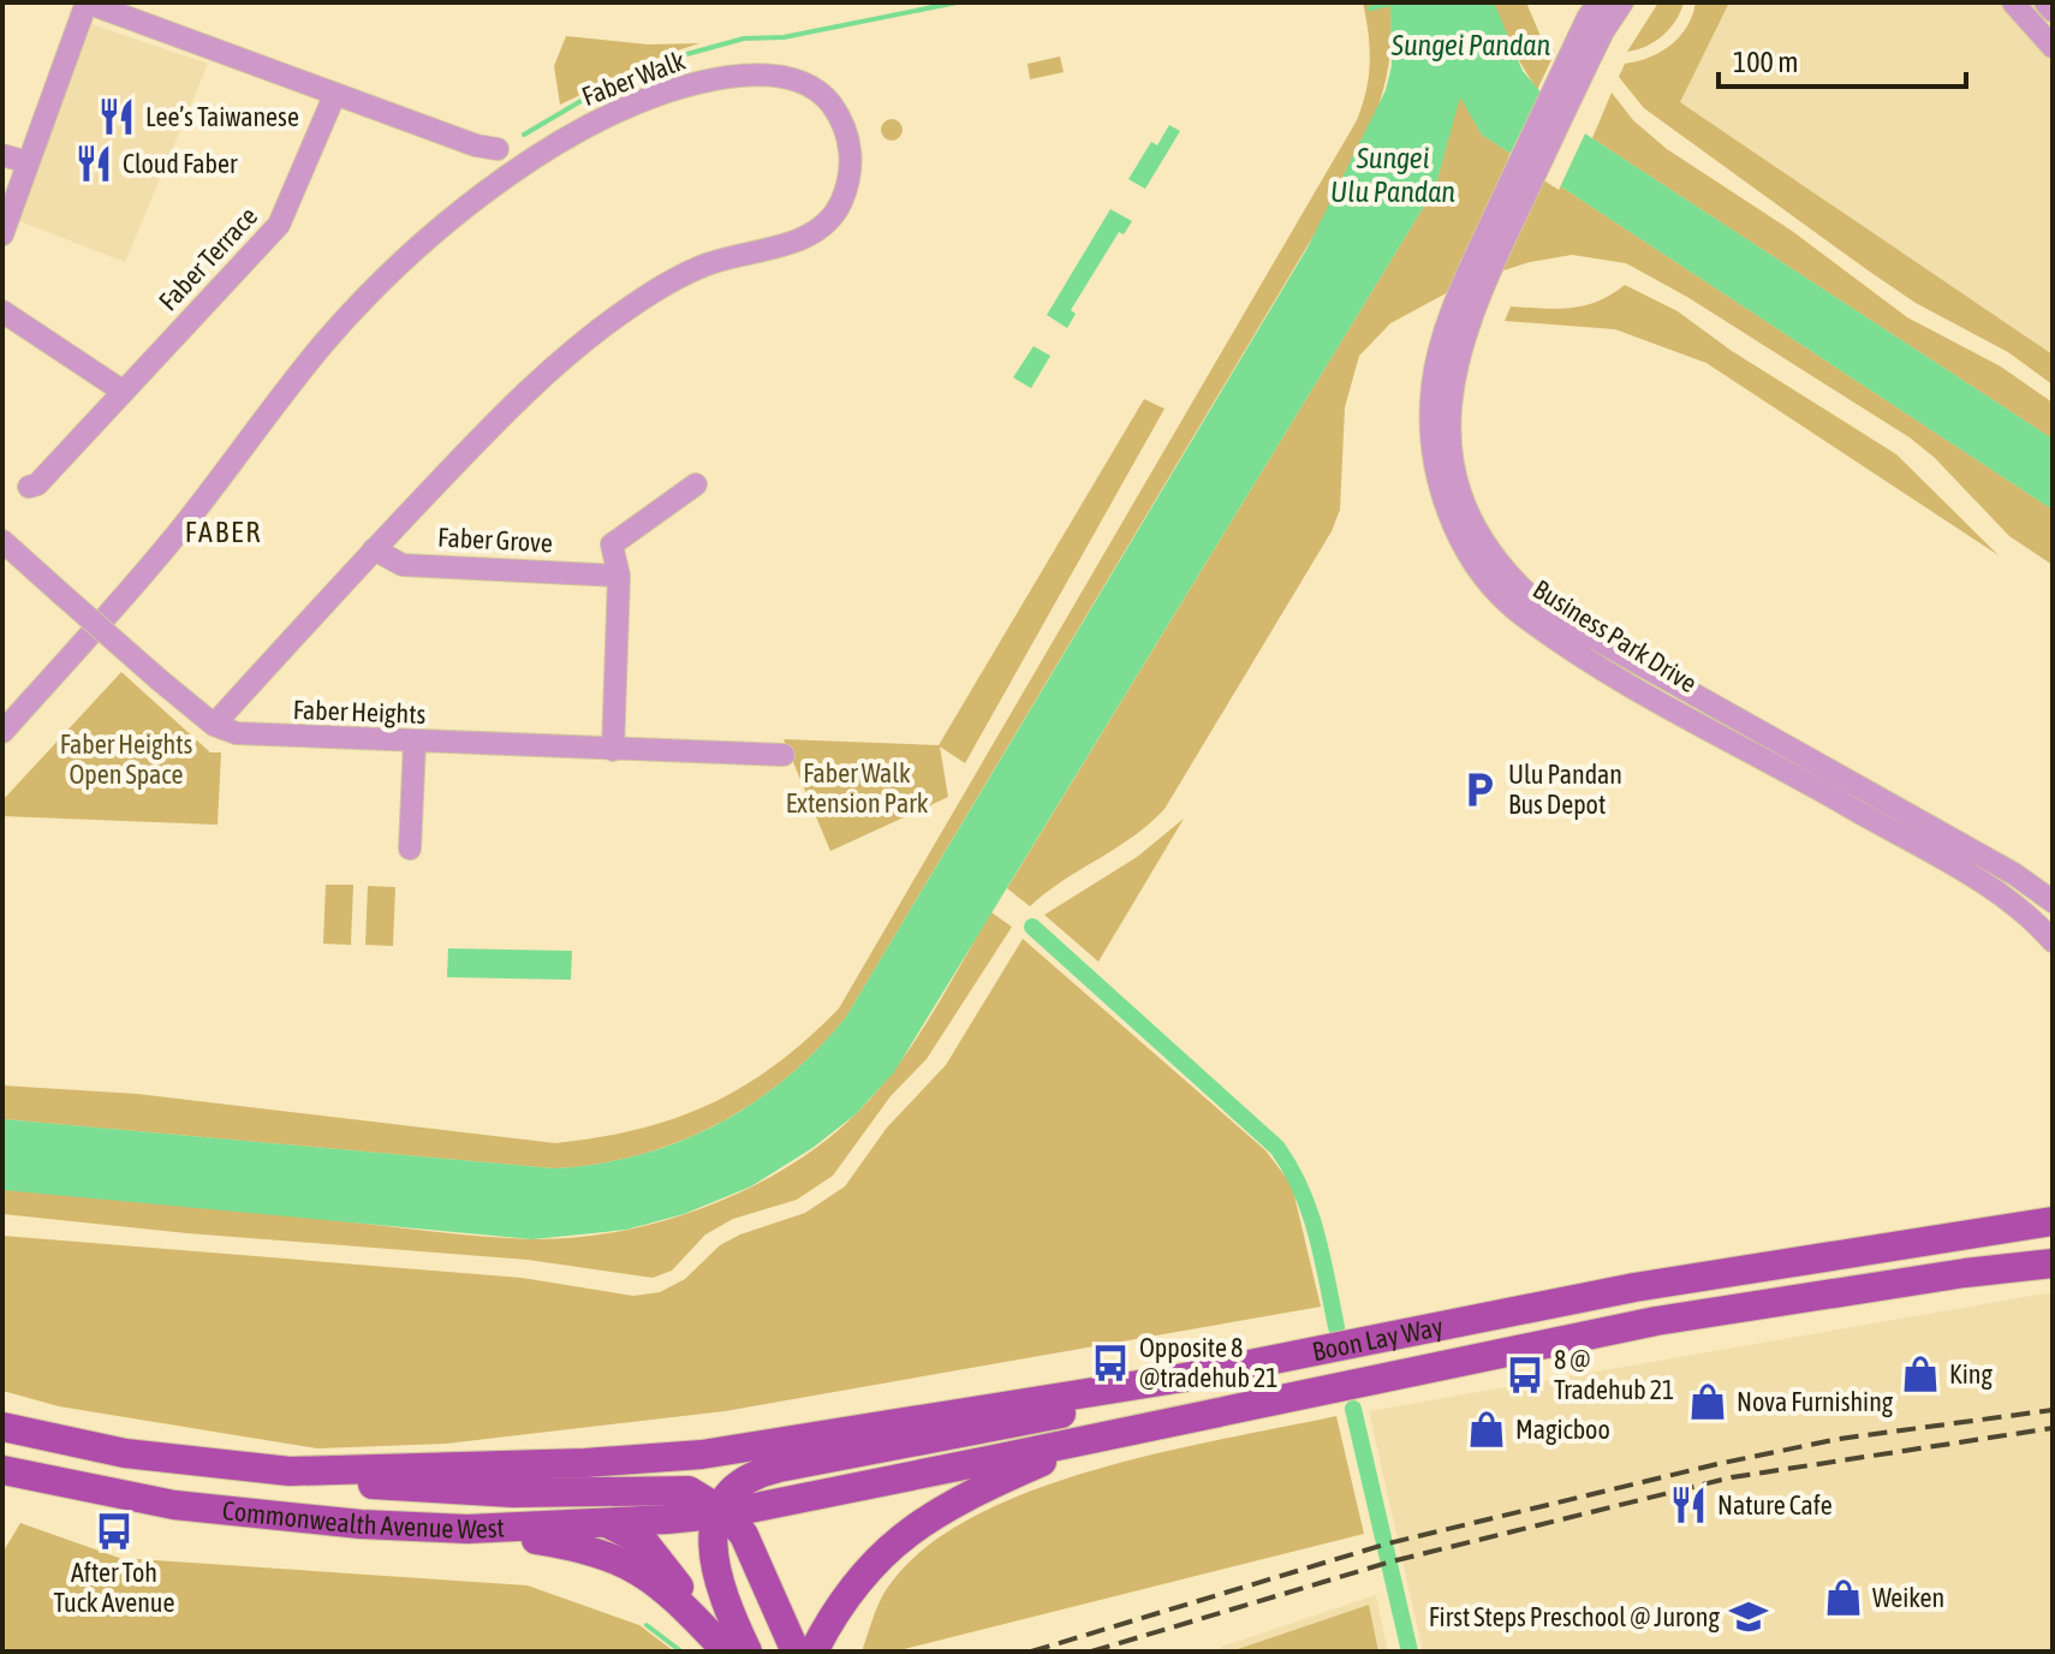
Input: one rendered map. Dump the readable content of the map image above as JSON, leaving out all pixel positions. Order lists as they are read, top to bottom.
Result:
{
  "streets": {
    "main road": ["Boon Lay Way", "Commonwealth Avenue West"],
    "street": [
      "Faber Walk",
      "Faber Terrace",
      "Faber Grove",
      "Business Park Drive",
      "Faber Heights"
    ]
  },
  "crossings": [
    ["Faber Walk", "Faber Grove"],
    ["Faber Walk", "Faber Heights"],
    ["Boon Lay Way", "Commonwealth Avenue West"]
  ],
  "districts": ["FABER"],
  "water": ["Sungei Pandan", "Sungei Ulu Pandan"],
  "parks": ["Faber Heights Open Space", "Faber Walk Extension Park"],
  "places": {
    "restaurant": ["Lee’s Taiwanese", "Cloud Faber", "Nature Cafe"],
    "parking": ["Ulu Pandan Bus Depot"],
    "bus stop": ["Opposite 8 @tradehub 21", "8 @ Tradehub 21", "After Toh Tuck Avenue"],
    "shop": [
      "King",
      "Nova Furnishing",
      "Magicboo",
      "Weiken"
    ],
    "school or university": ["First Steps Preschool @ Jurong"]
  },
  "scale_bar": "100 m"
}
